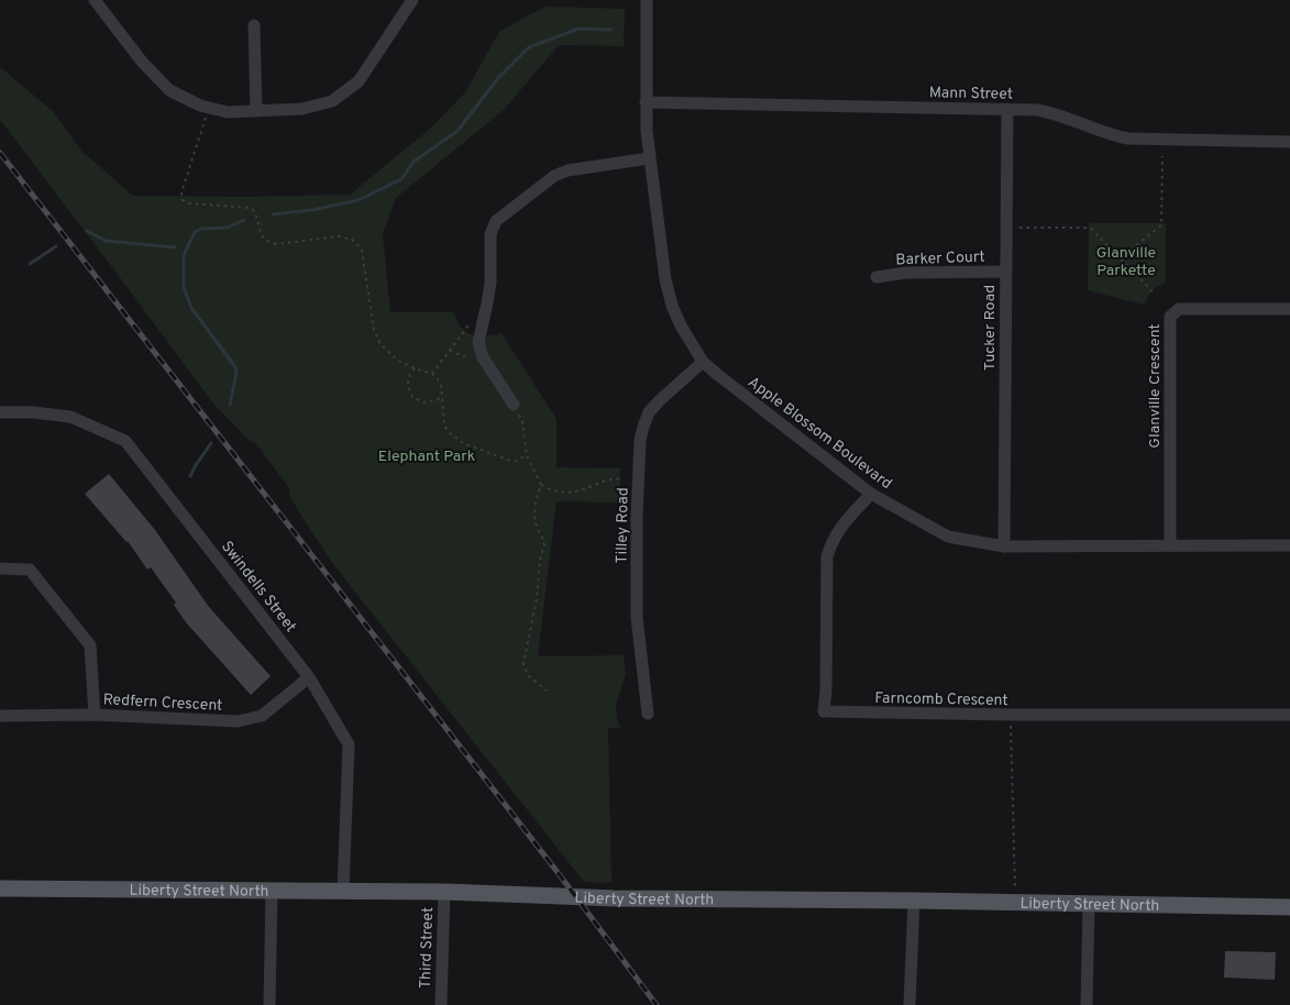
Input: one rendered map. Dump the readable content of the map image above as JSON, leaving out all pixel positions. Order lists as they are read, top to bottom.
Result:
{
  "streets": {
    "main road": ["Liberty Street North"],
    "street": [
      "Mann Street",
      "Barker Court",
      "Tucker Road",
      "Glanville Crescent",
      "Apple Blossom Boulevard",
      "Tilley Road",
      "Swindells Street",
      "Farncomb Crescent",
      "Redfern Crescent",
      "Third Street"
    ]
  },
  "crossings": [
    ["Mann Street", "Tucker Road"],
    ["Mann Street", "Apple Blossom Boulevard"],
    ["Barker Court", "Tucker Road"],
    ["Tucker Road", "Apple Blossom Boulevard"],
    ["Glanville Crescent", "Apple Blossom Boulevard"],
    ["Apple Blossom Boulevard", "Tilley Road"],
    ["Apple Blossom Boulevard", "Farncomb Crescent"],
    ["Swindells Street", "Redfern Crescent"],
    ["Swindells Street", "Liberty Street North"],
    ["Liberty Street North", "Third Street"]
  ],
  "parks": ["Glanville Parkette", "Elephant Park"]
}
